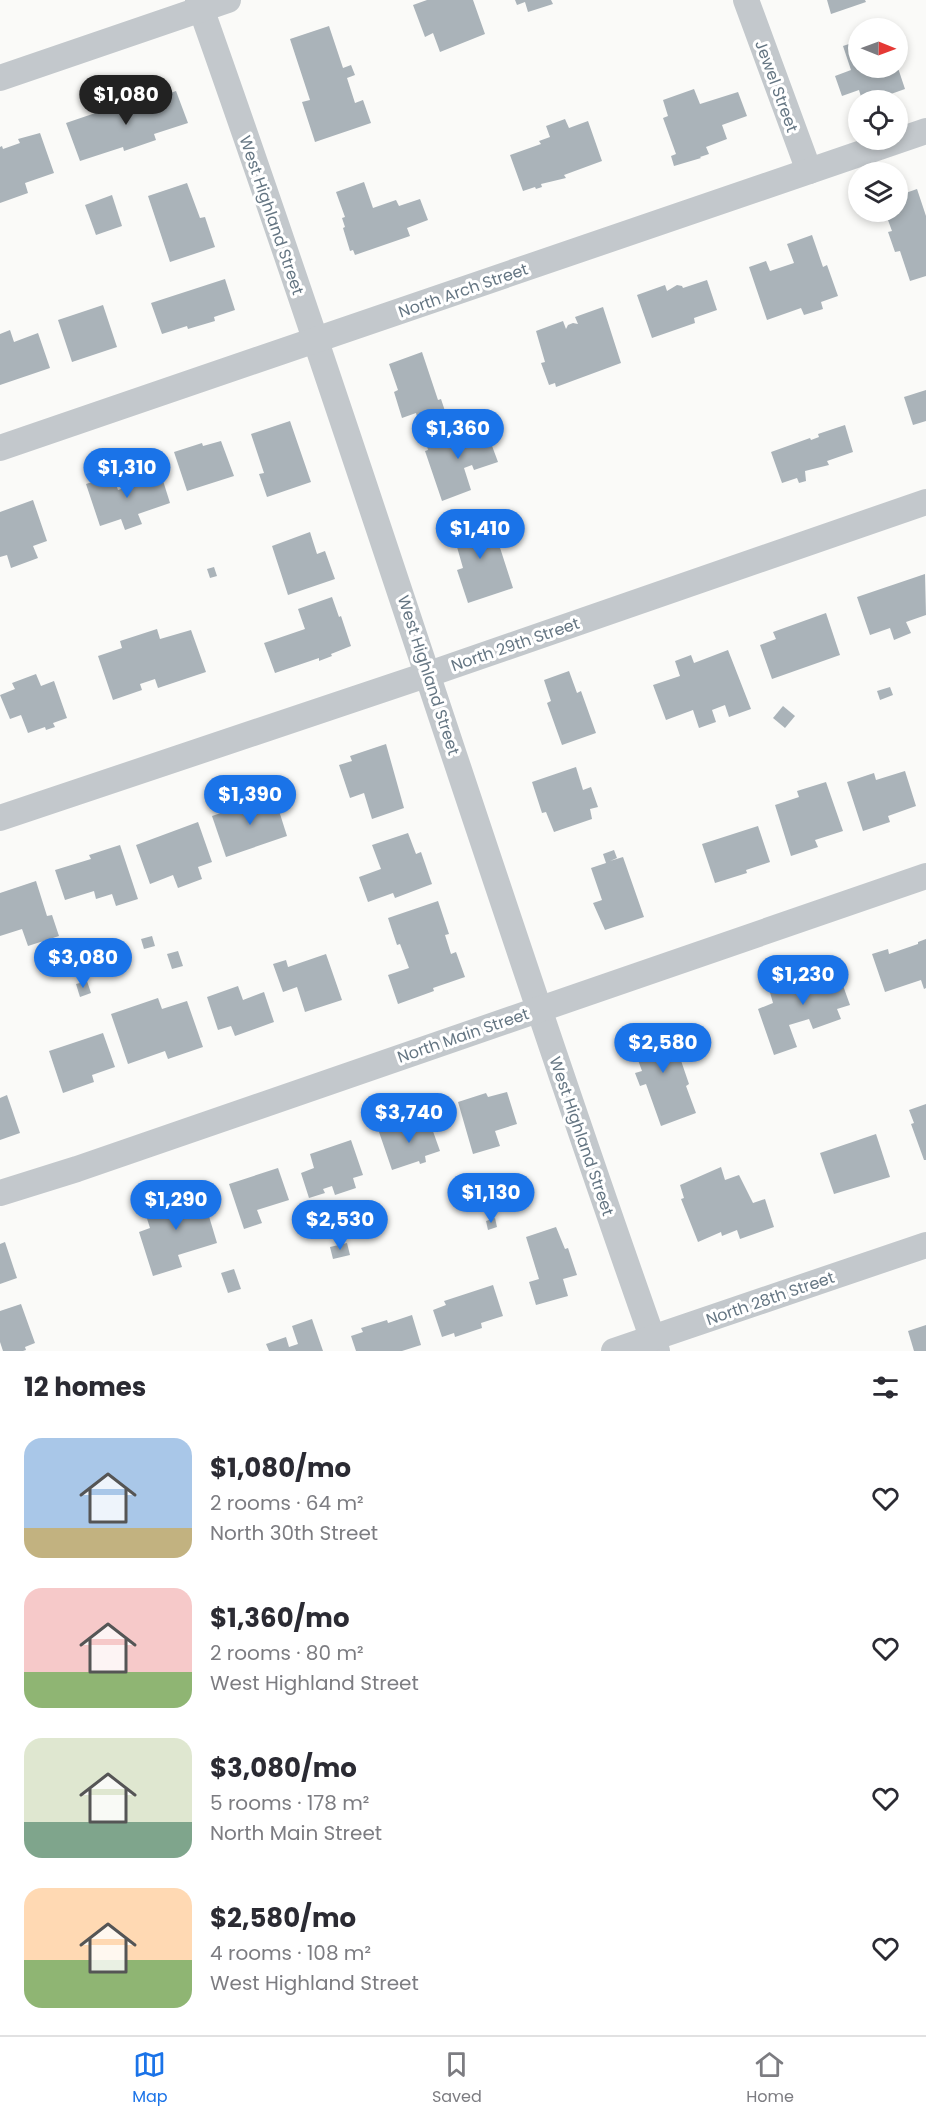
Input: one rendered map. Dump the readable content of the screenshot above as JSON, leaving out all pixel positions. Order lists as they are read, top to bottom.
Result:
{
  "streets": {
    "street": [
      "Jewel Street",
      "West Highland Street",
      "North Arch Street",
      "North 29th Street",
      "North Main Street",
      "North 28th Street"
    ]
  },
  "crossings": [
    ["Jewel Street", "North Arch Street"],
    ["West Highland Street", "North Arch Street"],
    ["West Highland Street", "North 29th Street"],
    ["West Highland Street", "North Main Street"],
    ["West Highland Street", "North 28th Street"]
  ],
  "north": "right",
  "page": {
    "price": [
      "$1,080",
      "$1,360",
      "$1,310",
      "$1,410",
      "$1,390",
      "$3,080",
      "$1,230",
      "$2,580",
      "$3,740",
      "$1,130",
      "$1,290",
      "$2,530"
    ],
    "heading": "12 homes",
    "list": [
      {
        "name": "$1,080/mo",
        "note": "2 rooms · 64 m² · North 30th Street"
      },
      {
        "name": "$1,360/mo",
        "note": "2 rooms · 80 m² · West Highland Street"
      },
      {
        "name": "$3,080/mo",
        "note": "5 rooms · 178 m² · North Main Street"
      },
      {
        "name": "$2,580/mo",
        "note": "4 rooms · 108 m² · West Highland Street"
      }
    ],
    "tabs": ["Map", "Saved", "Home"]
  }
}
